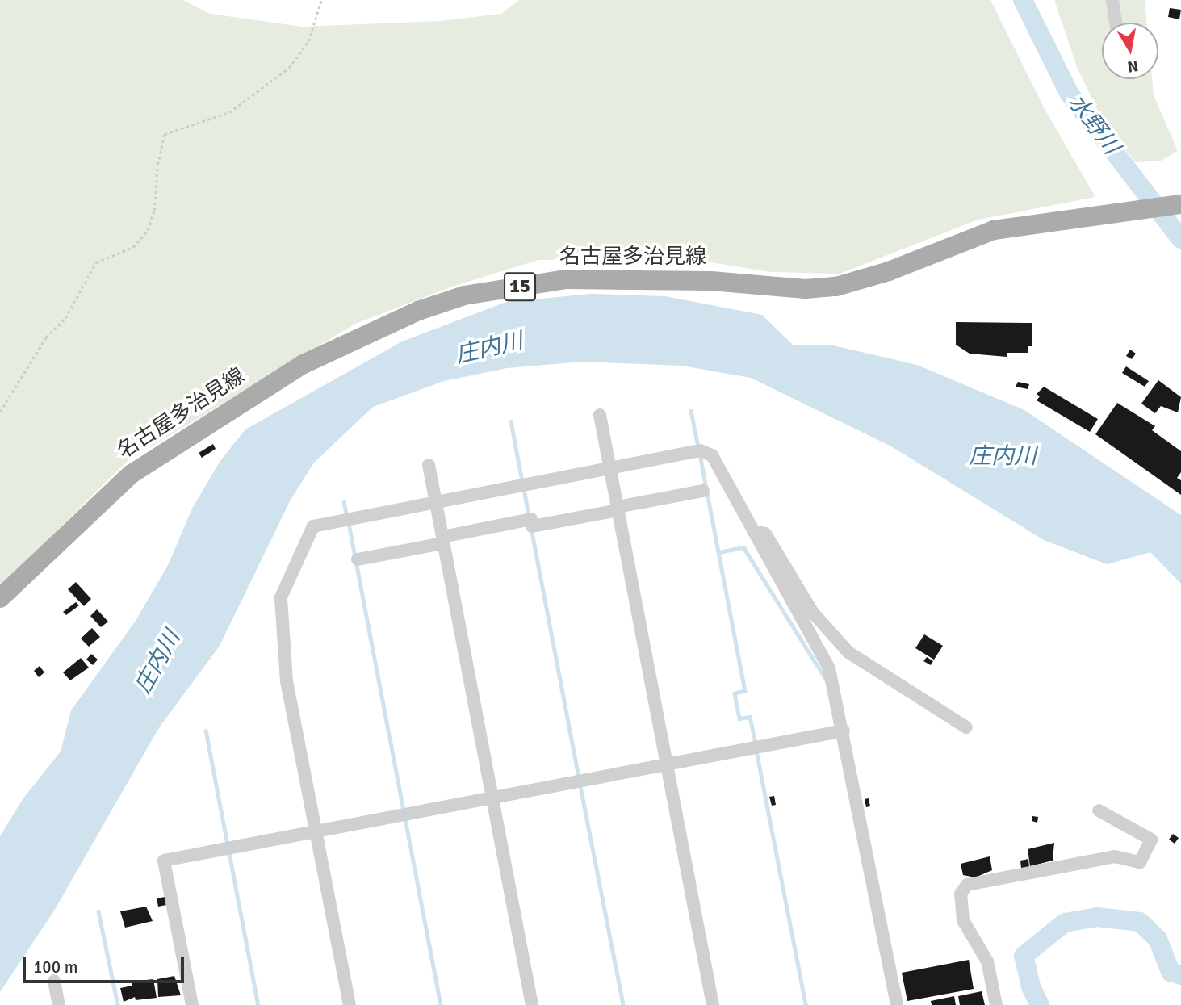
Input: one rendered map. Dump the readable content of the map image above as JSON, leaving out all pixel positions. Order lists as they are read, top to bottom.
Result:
{
  "streets": {
    "main road": ["名古屋多治見線", "15"]
  },
  "water": ["水野川", "庄内川"],
  "scale_bar": "100 m",
  "north": "bottom"
}
